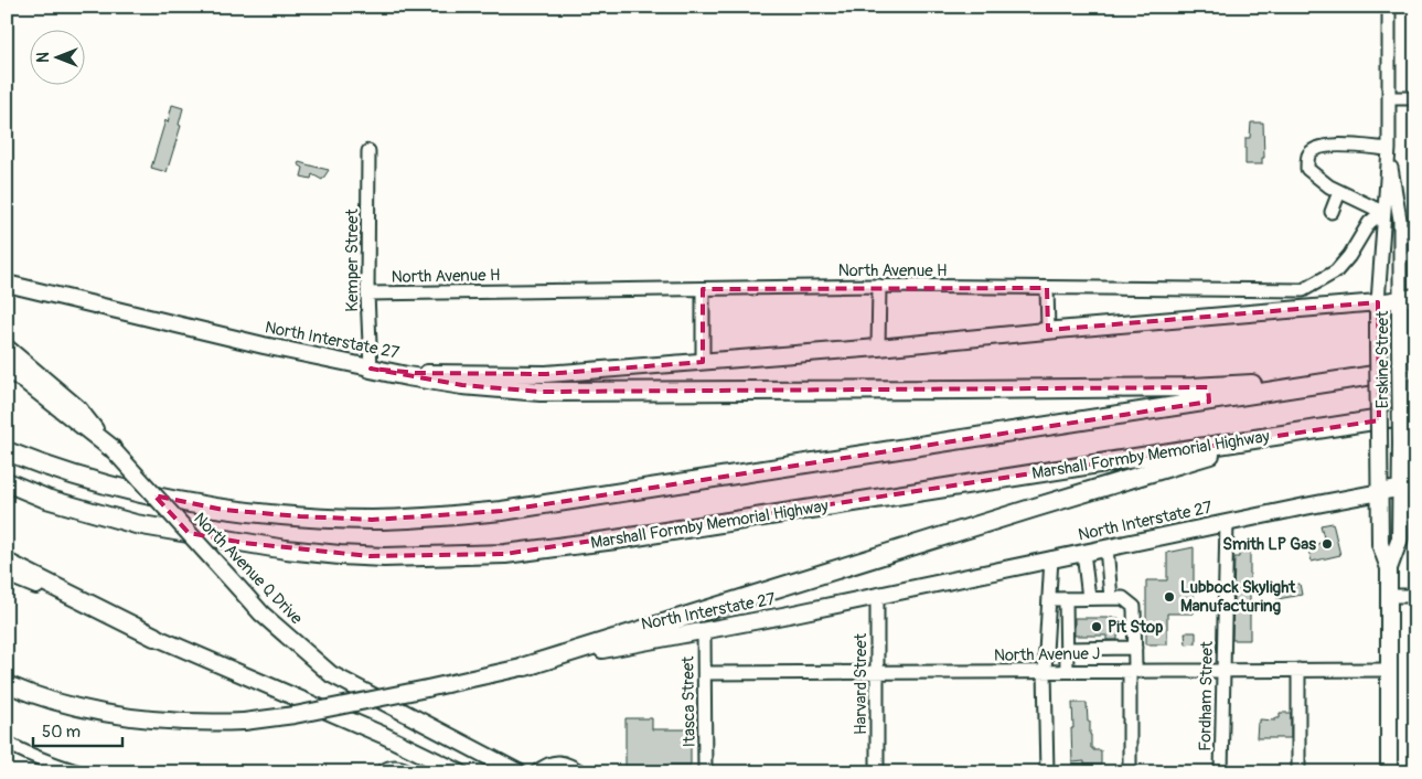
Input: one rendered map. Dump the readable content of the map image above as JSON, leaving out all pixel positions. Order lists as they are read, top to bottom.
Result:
{
  "streets": {
    "highway": ["Marshall Formby Memorial Highway"],
    "main road": ["North Interstate 27", "Erskine Street", "North Avenue Q Drive"],
    "street": [
      "Kemper Street",
      "North Avenue H",
      "North Avenue J",
      "Harvard Street",
      "Fordham Street",
      "Itasca Street"
    ]
  },
  "crossings": [
    ["Kemper Street", "North Avenue H"],
    ["Kemper Street", "North Interstate 27"],
    ["North Avenue H", "Erskine Street"],
    ["North Interstate 27", "Erskine Street"],
    ["North Interstate 27", "Harvard Street"],
    ["North Interstate 27", "Fordham Street"],
    ["North Interstate 27", "Itasca Street"],
    ["Erskine Street", "North Avenue J"],
    ["North Avenue J", "Harvard Street"],
    ["North Avenue J", "Fordham Street"],
    ["North Avenue J", "Itasca Street"]
  ],
  "places": ["Smith LP Gas", "Lubbock Skylight Manufacturing", "Pit Stop"],
  "scale_bar": "50 m",
  "north": "left"
}
